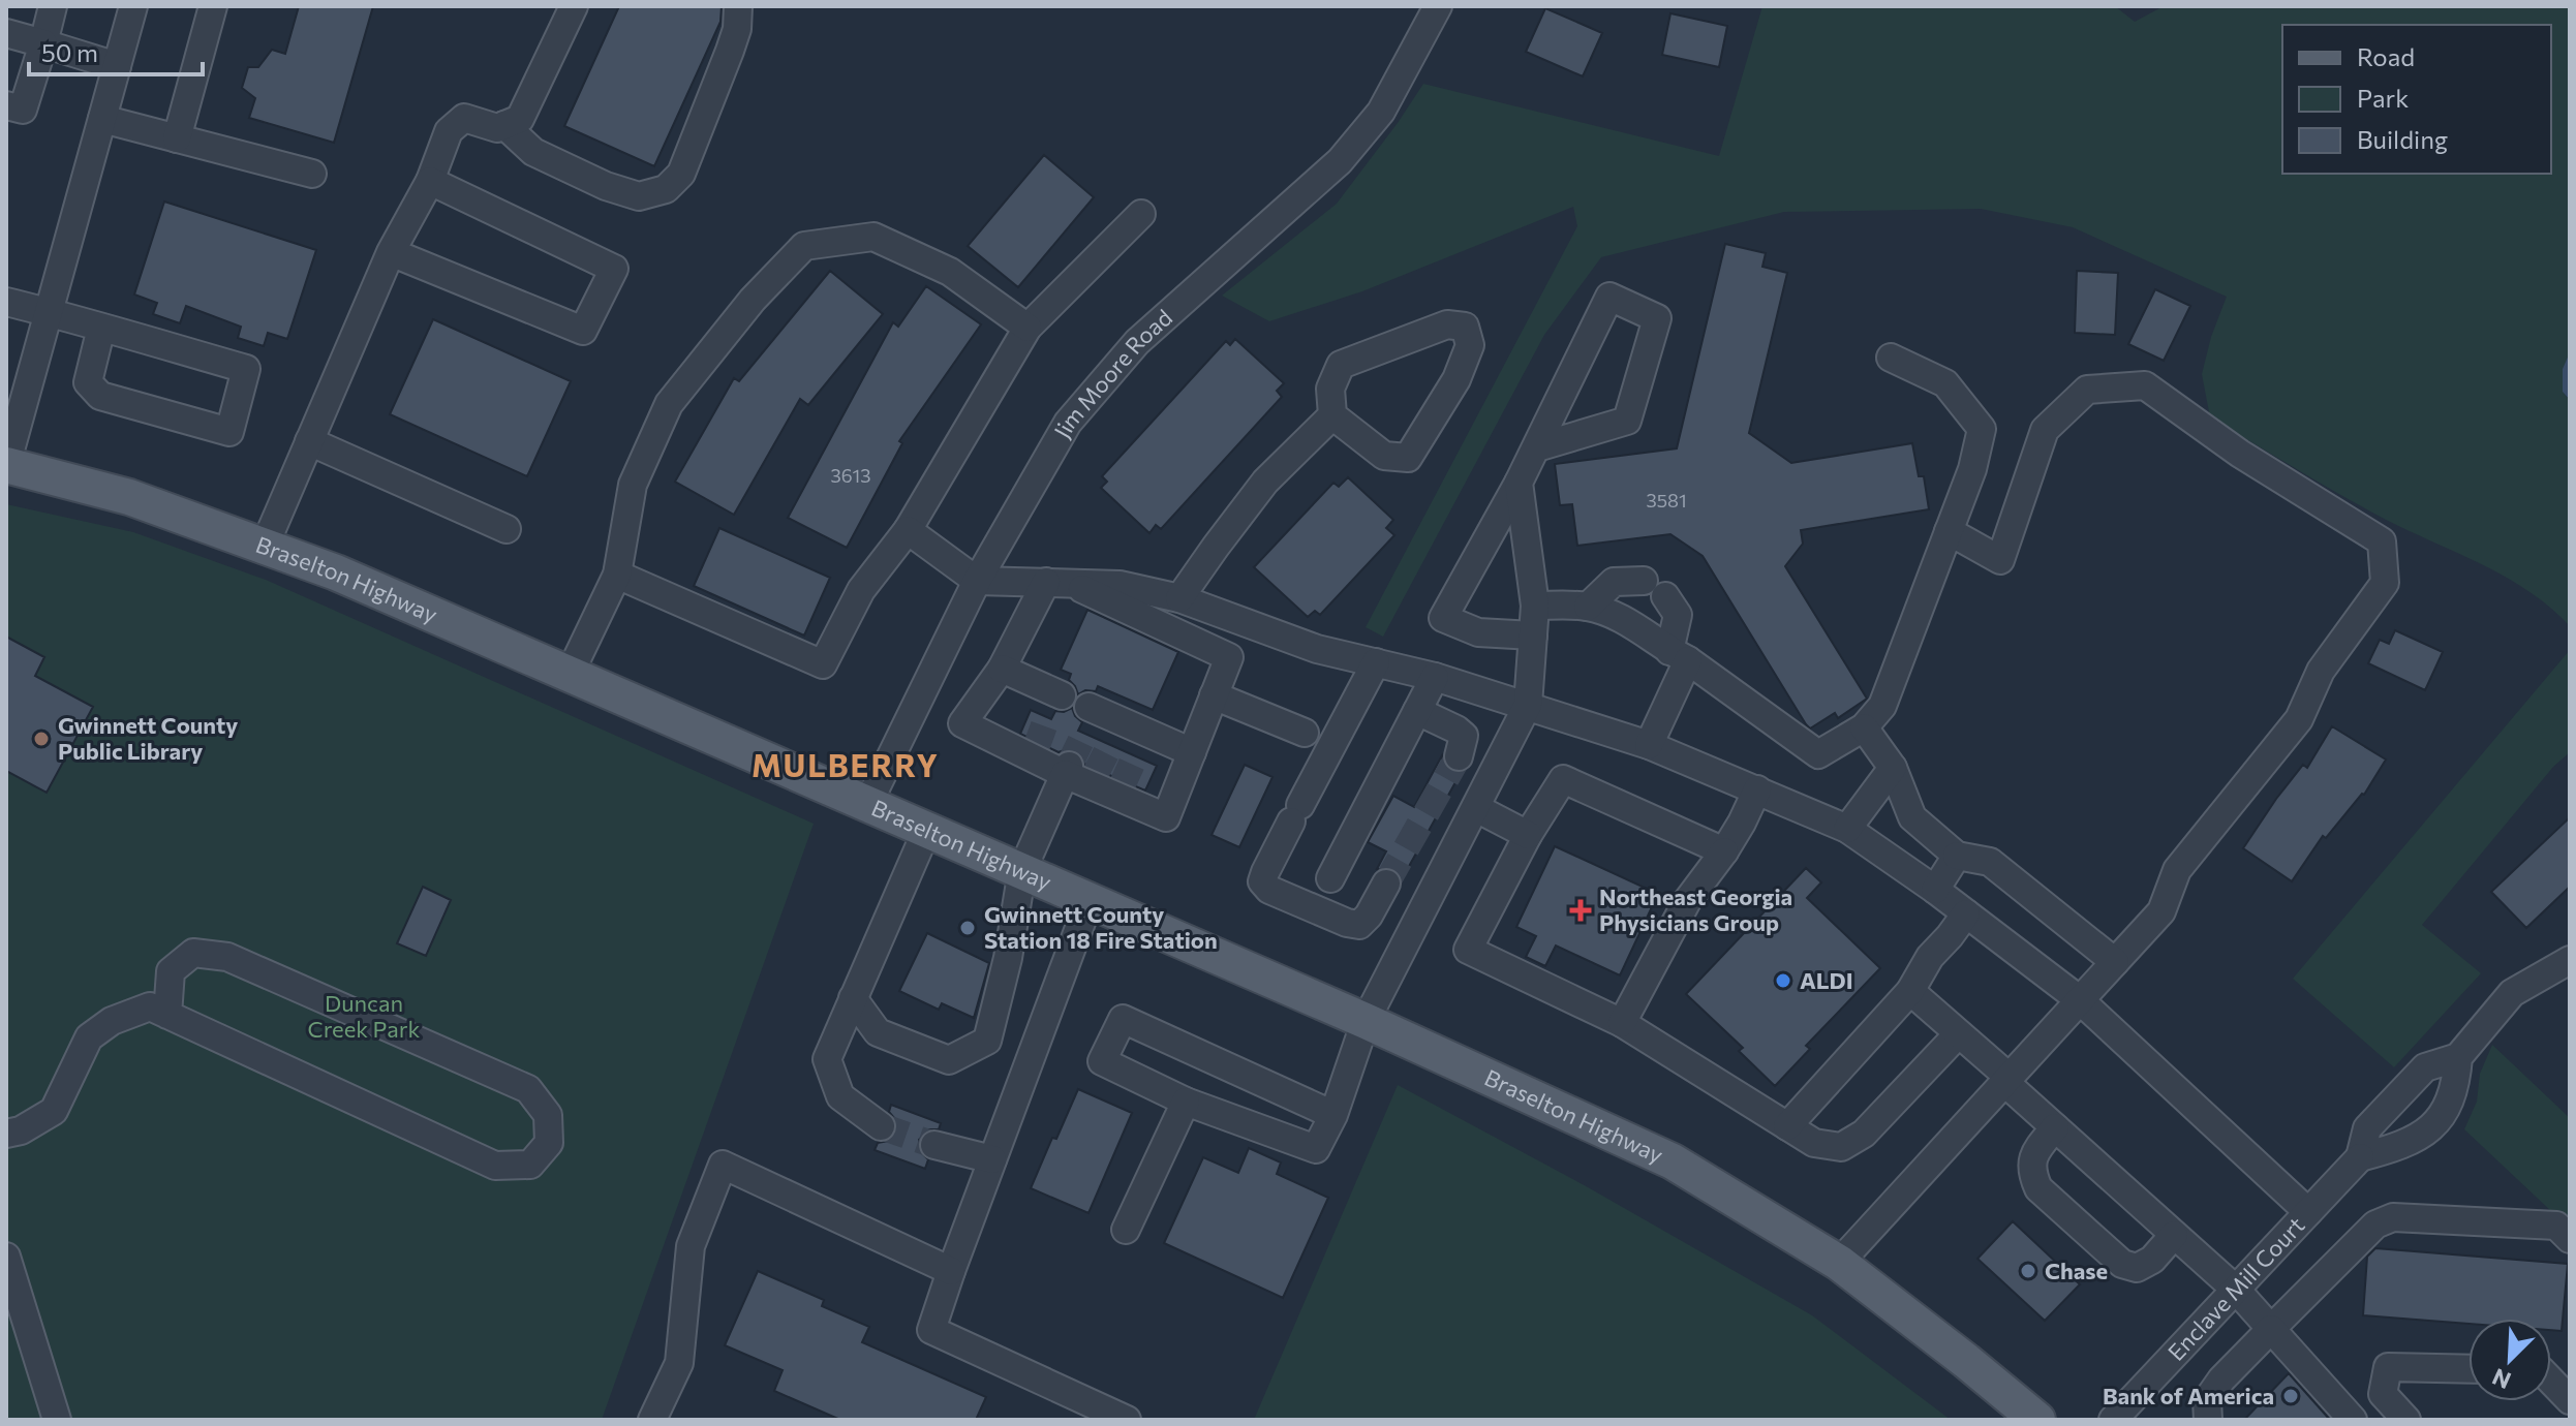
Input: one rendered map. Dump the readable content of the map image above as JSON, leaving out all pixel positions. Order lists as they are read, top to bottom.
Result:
{
  "streets": {
    "main road": ["Braselton Highway"],
    "street": ["Jim Moore Road", "Enclave Mill Court"]
  },
  "crossings": [
    ["Jim Moore Road", "Braselton Highway"]
  ],
  "districts": ["MULBERRY"],
  "parks": ["Duncan Creek Park"],
  "places": {
    "other": [
      "Gwinnett County Public Library",
      "Gwinnett County Station 18 Fire Station",
      "ALDI",
      "Chase",
      "Bank of America"
    ],
    "health": ["Northeast Georgia Physicians Group"]
  },
  "house_numbers": ["3613", "3581"],
  "legend": ["Road", "Park", "Building"],
  "scale_bar": "50 m",
  "north": "bottom left"
}
